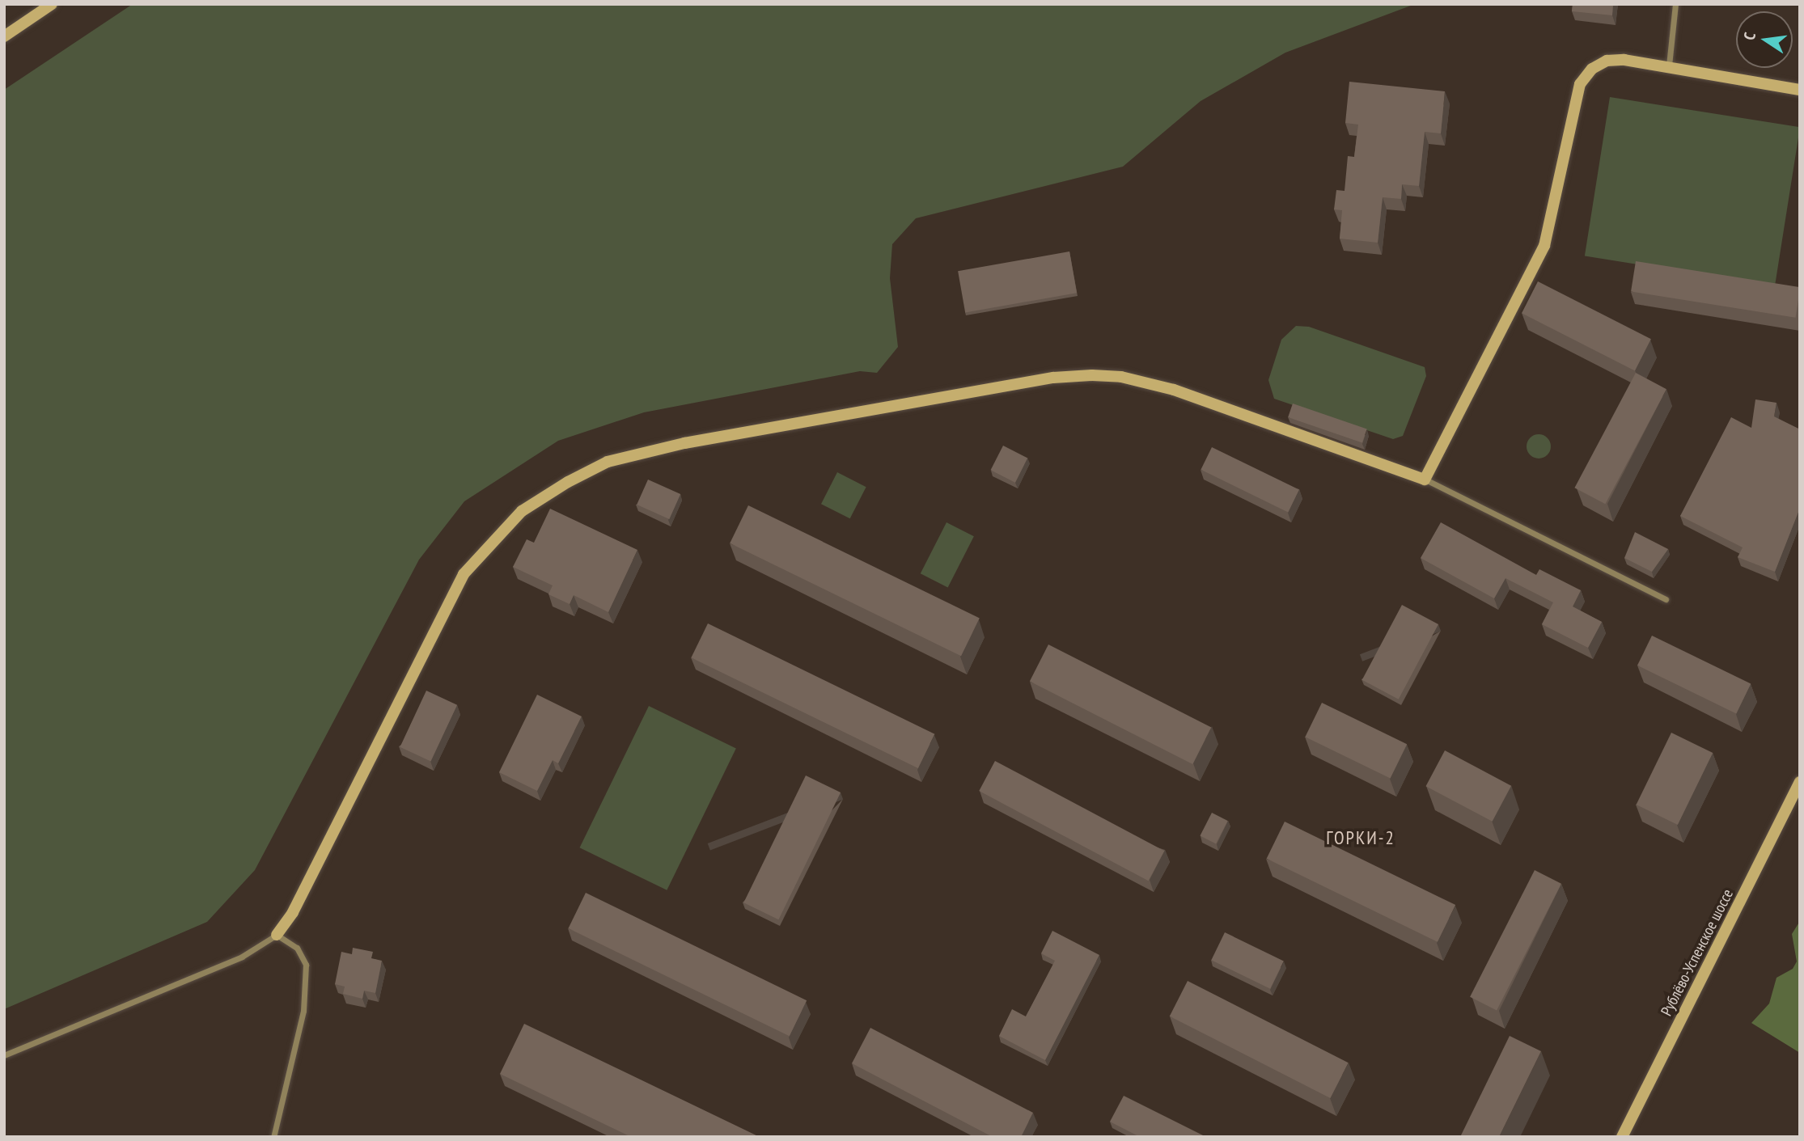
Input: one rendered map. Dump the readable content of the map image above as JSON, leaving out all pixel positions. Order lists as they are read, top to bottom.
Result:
{
  "streets": {
    "street": ["Рублёво-Успенское шоссе"]
  },
  "districts": ["ГОРКИ-2"],
  "north": "left"
}
